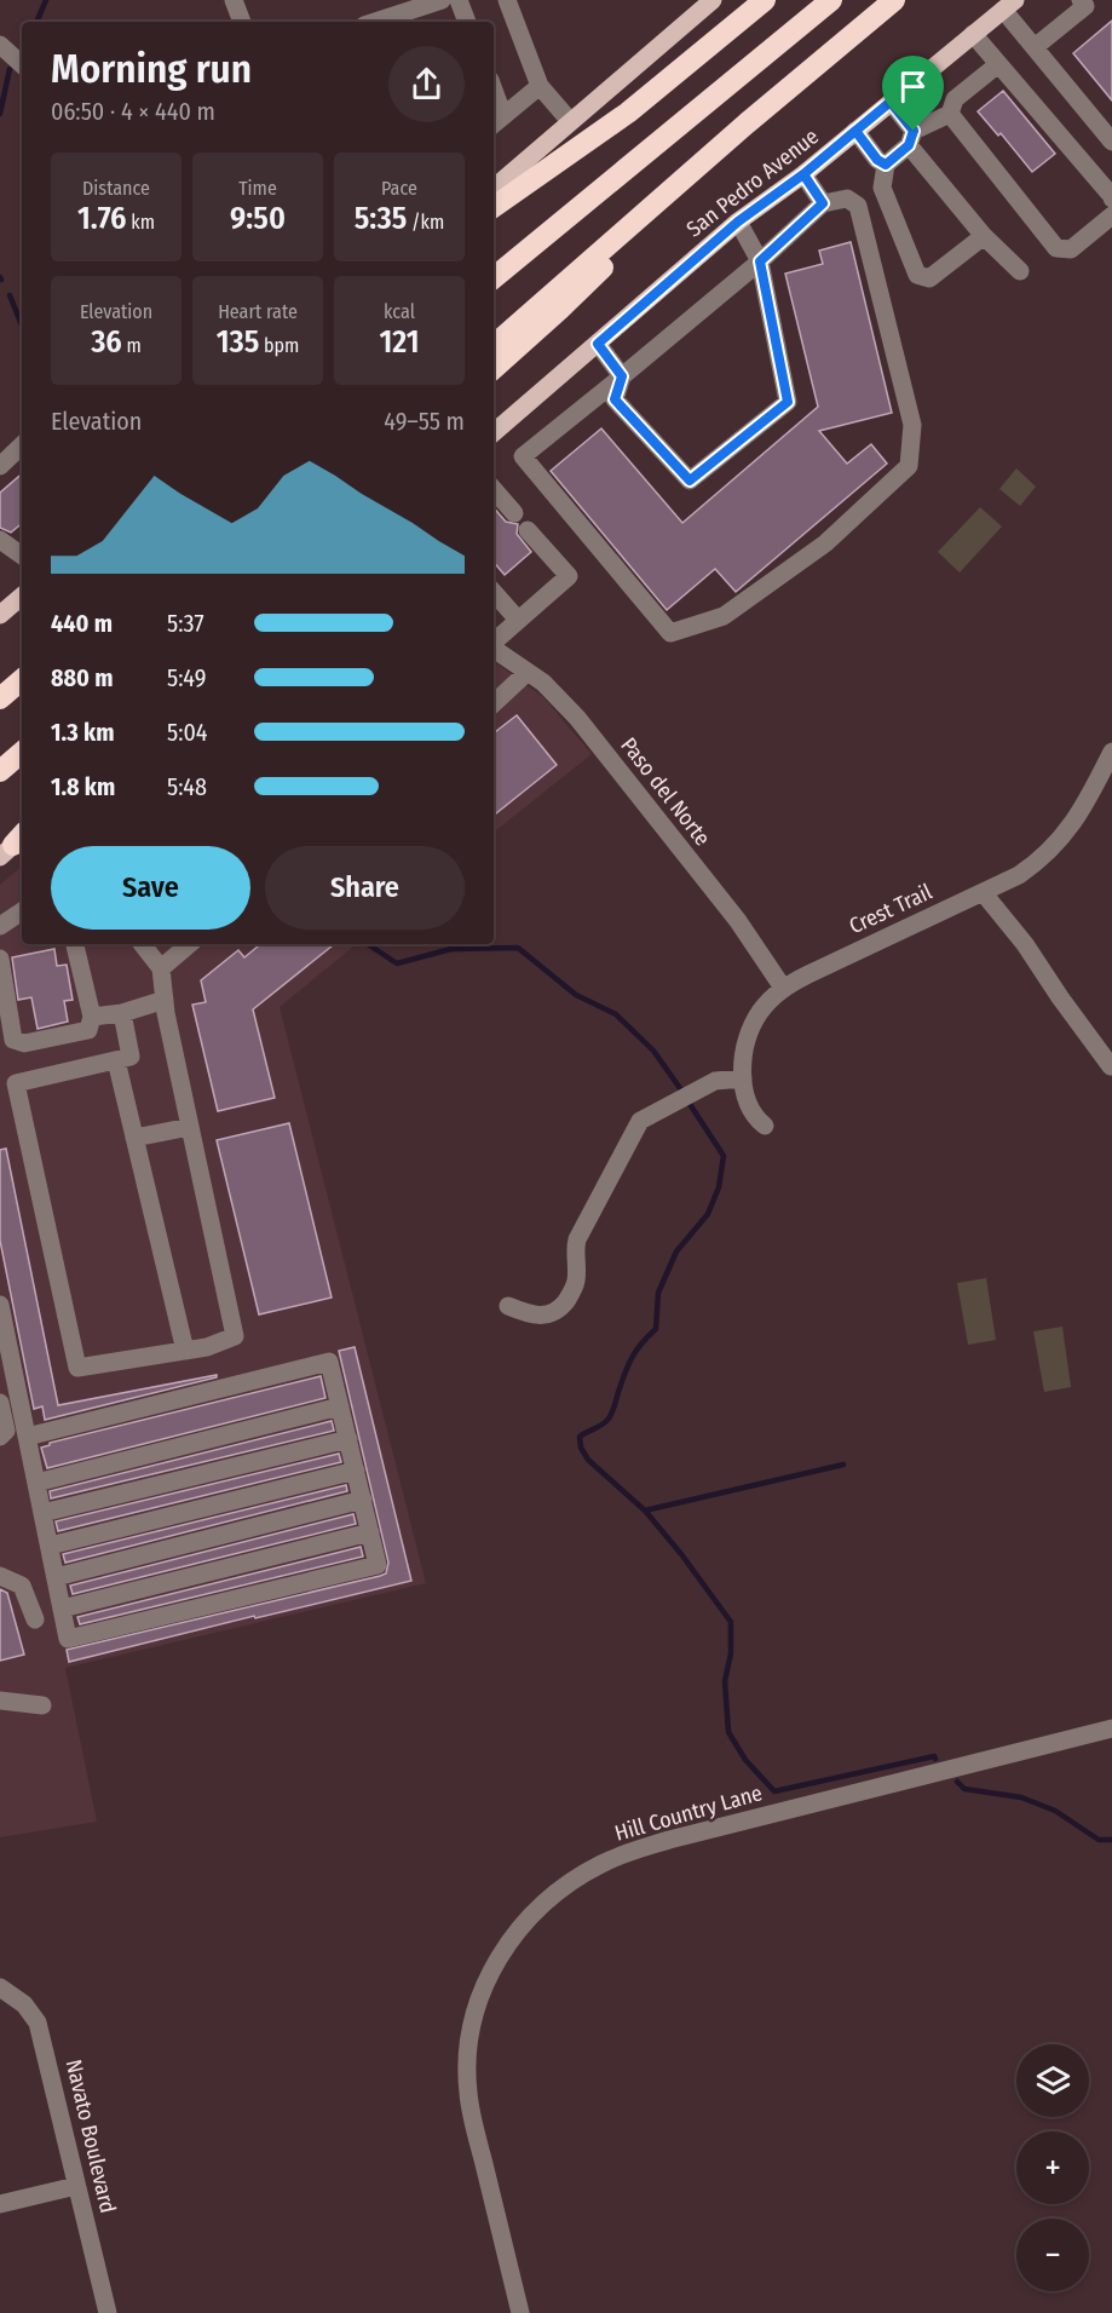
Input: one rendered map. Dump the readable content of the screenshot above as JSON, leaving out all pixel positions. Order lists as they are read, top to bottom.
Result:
{
  "streets": {
    "main road": ["San Pedro Avenue"],
    "street": [
      "Paso del Norte",
      "Crest Trail",
      "Hill Country Lane",
      "Navato Boulevard"
    ]
  },
  "crossings": [
    ["Paso del Norte", "Crest Trail"]
  ],
  "page": {
    "heading": ["Morning run", "06:50 · 4 × 440 m"],
    "stats": [
      ["Distance", "1.76 km"],
      ["Time", "9:50"],
      ["Pace", "5:35 /km"],
      ["Elevation", "36 m"],
      ["Heart rate", "135 bpm"],
      ["kcal", "121"]
    ],
    "chart": ["Elevation", "49–55 m"],
    "list": [
      {
        "name": "440 m",
        "note": "5:37"
      },
      {
        "name": "880 m",
        "note": "5:49"
      },
      {
        "name": "1.3 km",
        "note": "5:04"
      },
      {
        "name": "1.8 km",
        "note": "5:48"
      }
    ],
    "buttons": ["Save", "Share"],
    "map_buttons": ["+", "−"]
  }
}
